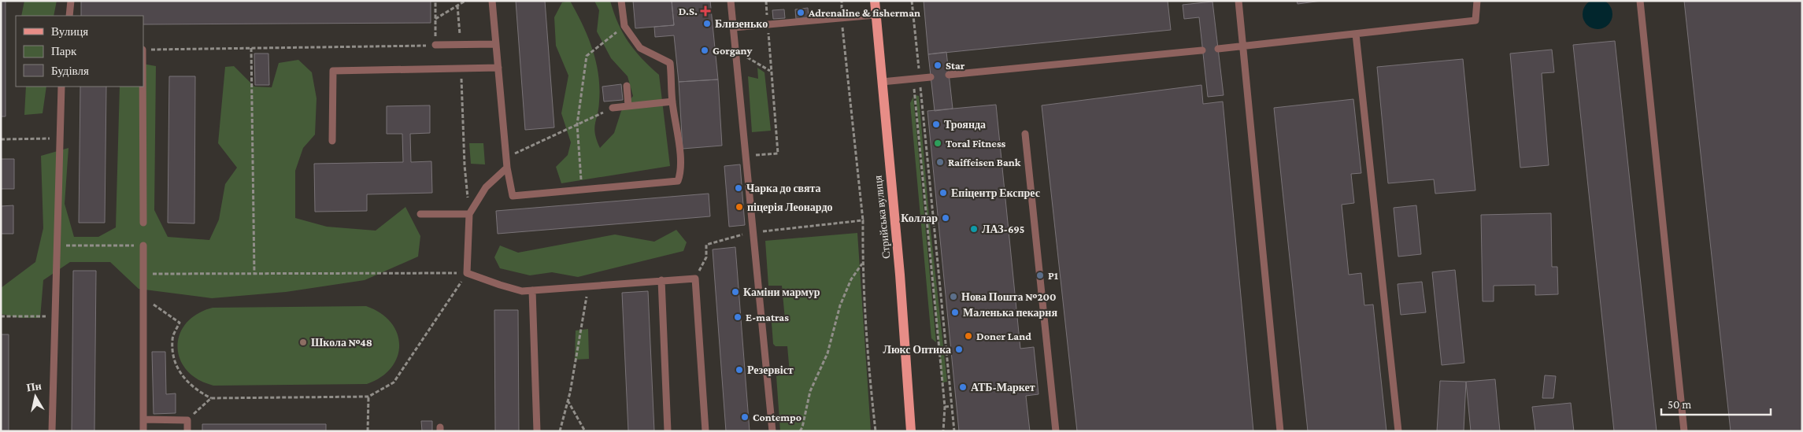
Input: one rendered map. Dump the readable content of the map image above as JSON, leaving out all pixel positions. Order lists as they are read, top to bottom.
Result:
{
  "streets": {
    "main road": ["Стрийська вулиця"]
  },
  "places": {
    "health": ["D.S."],
    "other": [
      "Adrenaline & fisherman",
      "Близенько",
      "Gorgany",
      "Star",
      "Троянда",
      "Toral Fitness",
      "Raiffeisen Bank",
      "Чарка до свята",
      "Епіцентр Експрес",
      "піцерія Леонардо",
      "Коллар",
      "ЛАЗ-695",
      "P1",
      "Каміни мармур",
      "Нова Пошта №200",
      "Маленька пекарня",
      "E-matras",
      "Doner Land",
      "Школа №48",
      "Люкс Оптика",
      "Резервіст",
      "АТБ-Маркет",
      "Contempo"
    ]
  },
  "legend": ["Вулиця", "Парк", "Будівля"],
  "scale_bar": "50 m",
  "north": "top"
}
